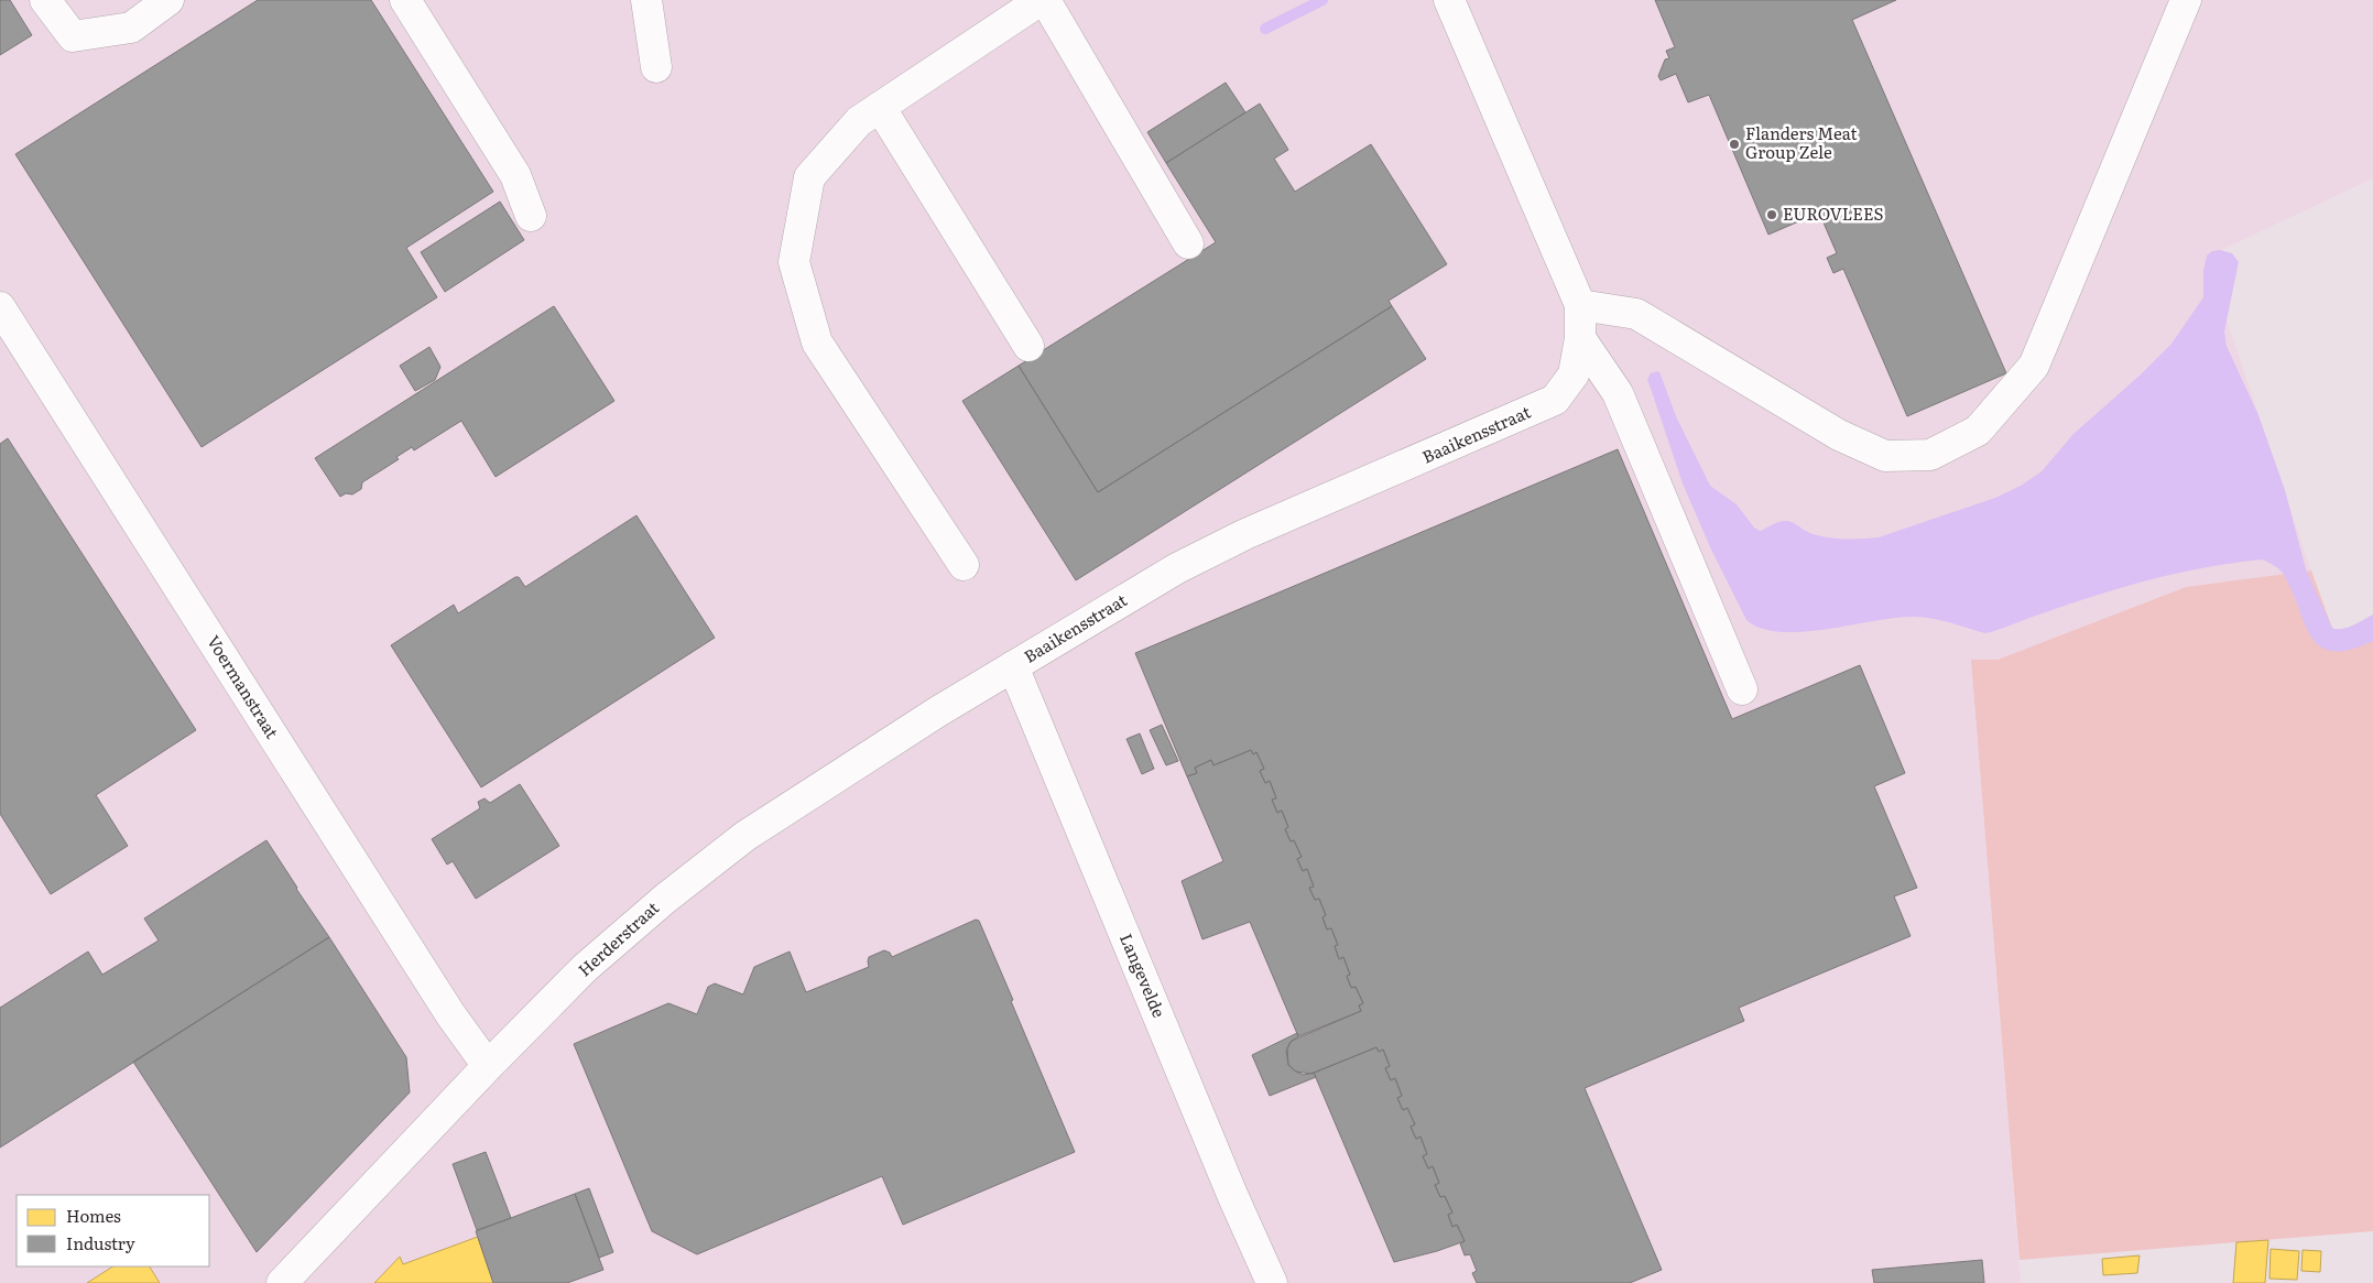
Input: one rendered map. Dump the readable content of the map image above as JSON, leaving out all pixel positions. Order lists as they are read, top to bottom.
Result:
{
  "streets": {
    "street": [
      "Baaikensstraat",
      "Voermanstraat",
      "Herderstraat",
      "Langevelde"
    ]
  },
  "crossings": [
    ["Baaikensstraat", "Herderstraat"],
    ["Baaikensstraat", "Langevelde"],
    ["Voermanstraat", "Herderstraat"],
    ["Herderstraat", "Langevelde"]
  ],
  "places": ["Flanders Meat Group Zele", "EUROVLEES"],
  "legend": ["Homes", "Industry"]
}
